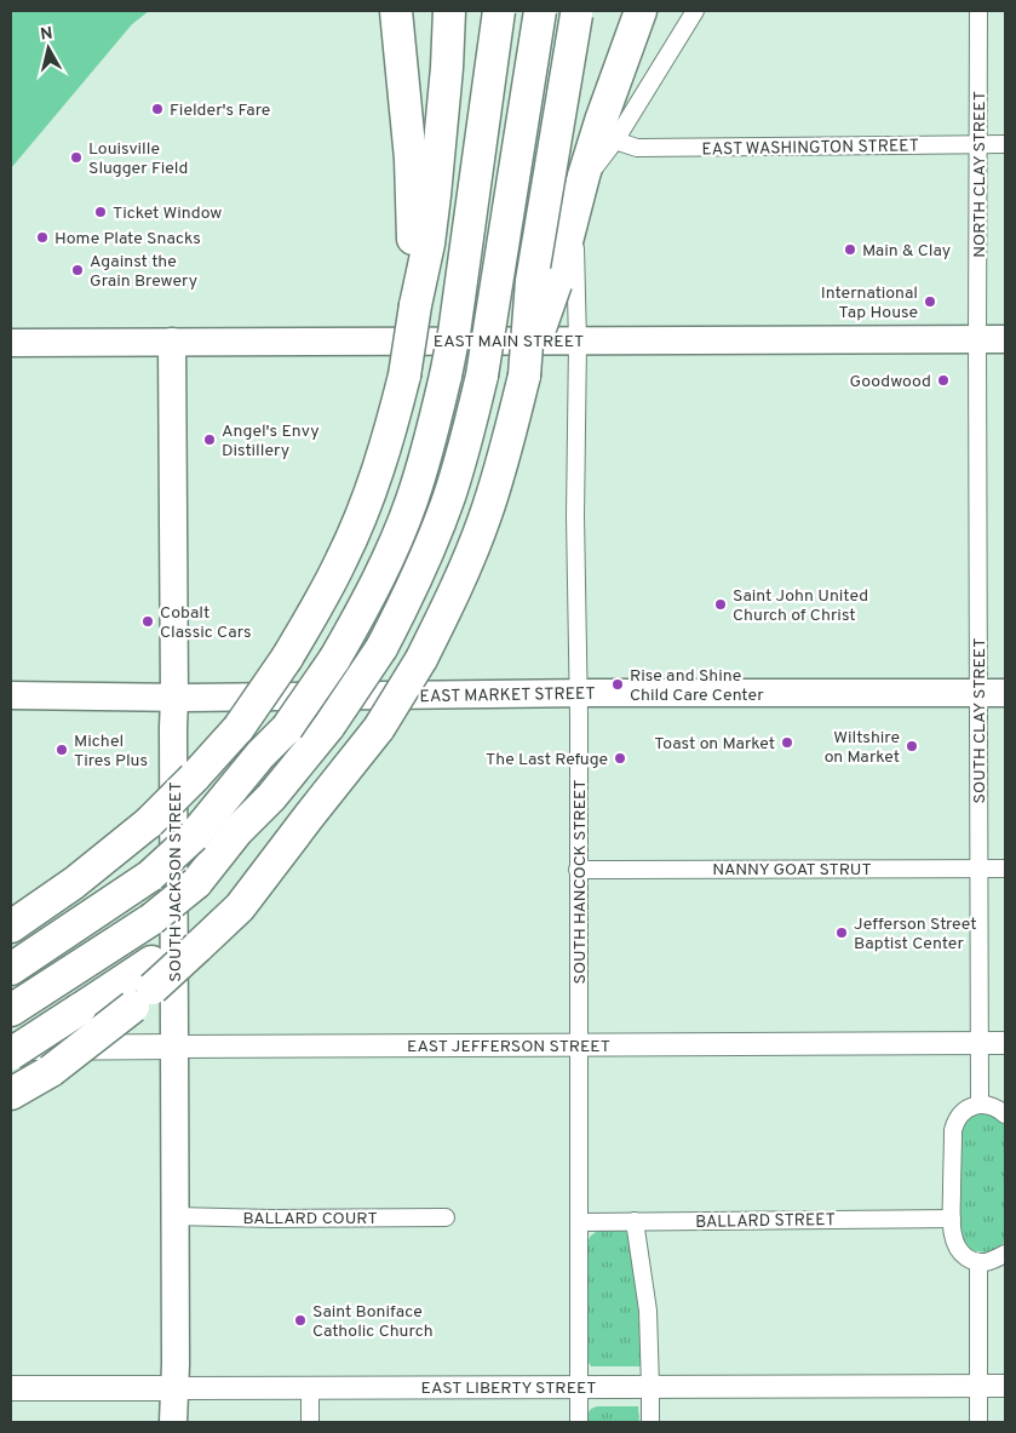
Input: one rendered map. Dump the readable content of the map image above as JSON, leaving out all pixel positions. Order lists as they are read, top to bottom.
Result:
{
  "streets": {
    "main road": [
      "EAST MAIN STREET",
      "EAST MARKET STREET",
      "SOUTH JACKSON STREET",
      "EAST JEFFERSON STREET",
      "EAST LIBERTY STREET"
    ],
    "street": [
      "EAST WASHINGTON STREET",
      "NORTH CLAY STREET",
      "SOUTH CLAY STREET",
      "NANNY GOAT STRUT",
      "SOUTH HANCOCK STREET",
      "BALLARD COURT",
      "BALLARD STREET"
    ]
  },
  "crossings": [
    ["EAST WASHINGTON STREET", "NORTH CLAY STREET"],
    ["EAST WASHINGTON STREET", "SOUTH HANCOCK STREET"],
    ["NORTH CLAY STREET", "EAST MAIN STREET"],
    ["NORTH CLAY STREET", "SOUTH CLAY STREET"],
    ["EAST MAIN STREET", "SOUTH CLAY STREET"],
    ["EAST MAIN STREET", "SOUTH JACKSON STREET"],
    ["EAST MAIN STREET", "SOUTH HANCOCK STREET"],
    ["EAST MARKET STREET", "SOUTH CLAY STREET"],
    ["EAST MARKET STREET", "SOUTH JACKSON STREET"],
    ["EAST MARKET STREET", "SOUTH HANCOCK STREET"],
    ["SOUTH CLAY STREET", "NANNY GOAT STRUT"],
    ["SOUTH CLAY STREET", "EAST JEFFERSON STREET"],
    ["NANNY GOAT STRUT", "SOUTH HANCOCK STREET"],
    ["SOUTH JACKSON STREET", "EAST JEFFERSON STREET"],
    ["SOUTH JACKSON STREET", "BALLARD COURT"],
    ["SOUTH JACKSON STREET", "EAST LIBERTY STREET"],
    ["SOUTH HANCOCK STREET", "EAST JEFFERSON STREET"],
    ["SOUTH HANCOCK STREET", "BALLARD STREET"],
    ["SOUTH HANCOCK STREET", "EAST LIBERTY STREET"]
  ],
  "places": [
    "Fielder's Fare",
    "Louisville Slugger Field",
    "Ticket Window",
    "Home Plate Snacks",
    "Main & Clay",
    "Against the Grain Brewery",
    "International Tap House",
    "Goodwood",
    "Angel's Envy Distillery",
    "Saint John United Church of Christ",
    "Cobalt Classic Cars",
    "Rise and Shine Child Care Center",
    "Toast on Market",
    "Wiltshire on Market",
    "Michel Tires Plus",
    "The Last Refuge",
    "Jefferson Street Baptist Center",
    "Saint Boniface Catholic Church"
  ],
  "north": "top"
}
